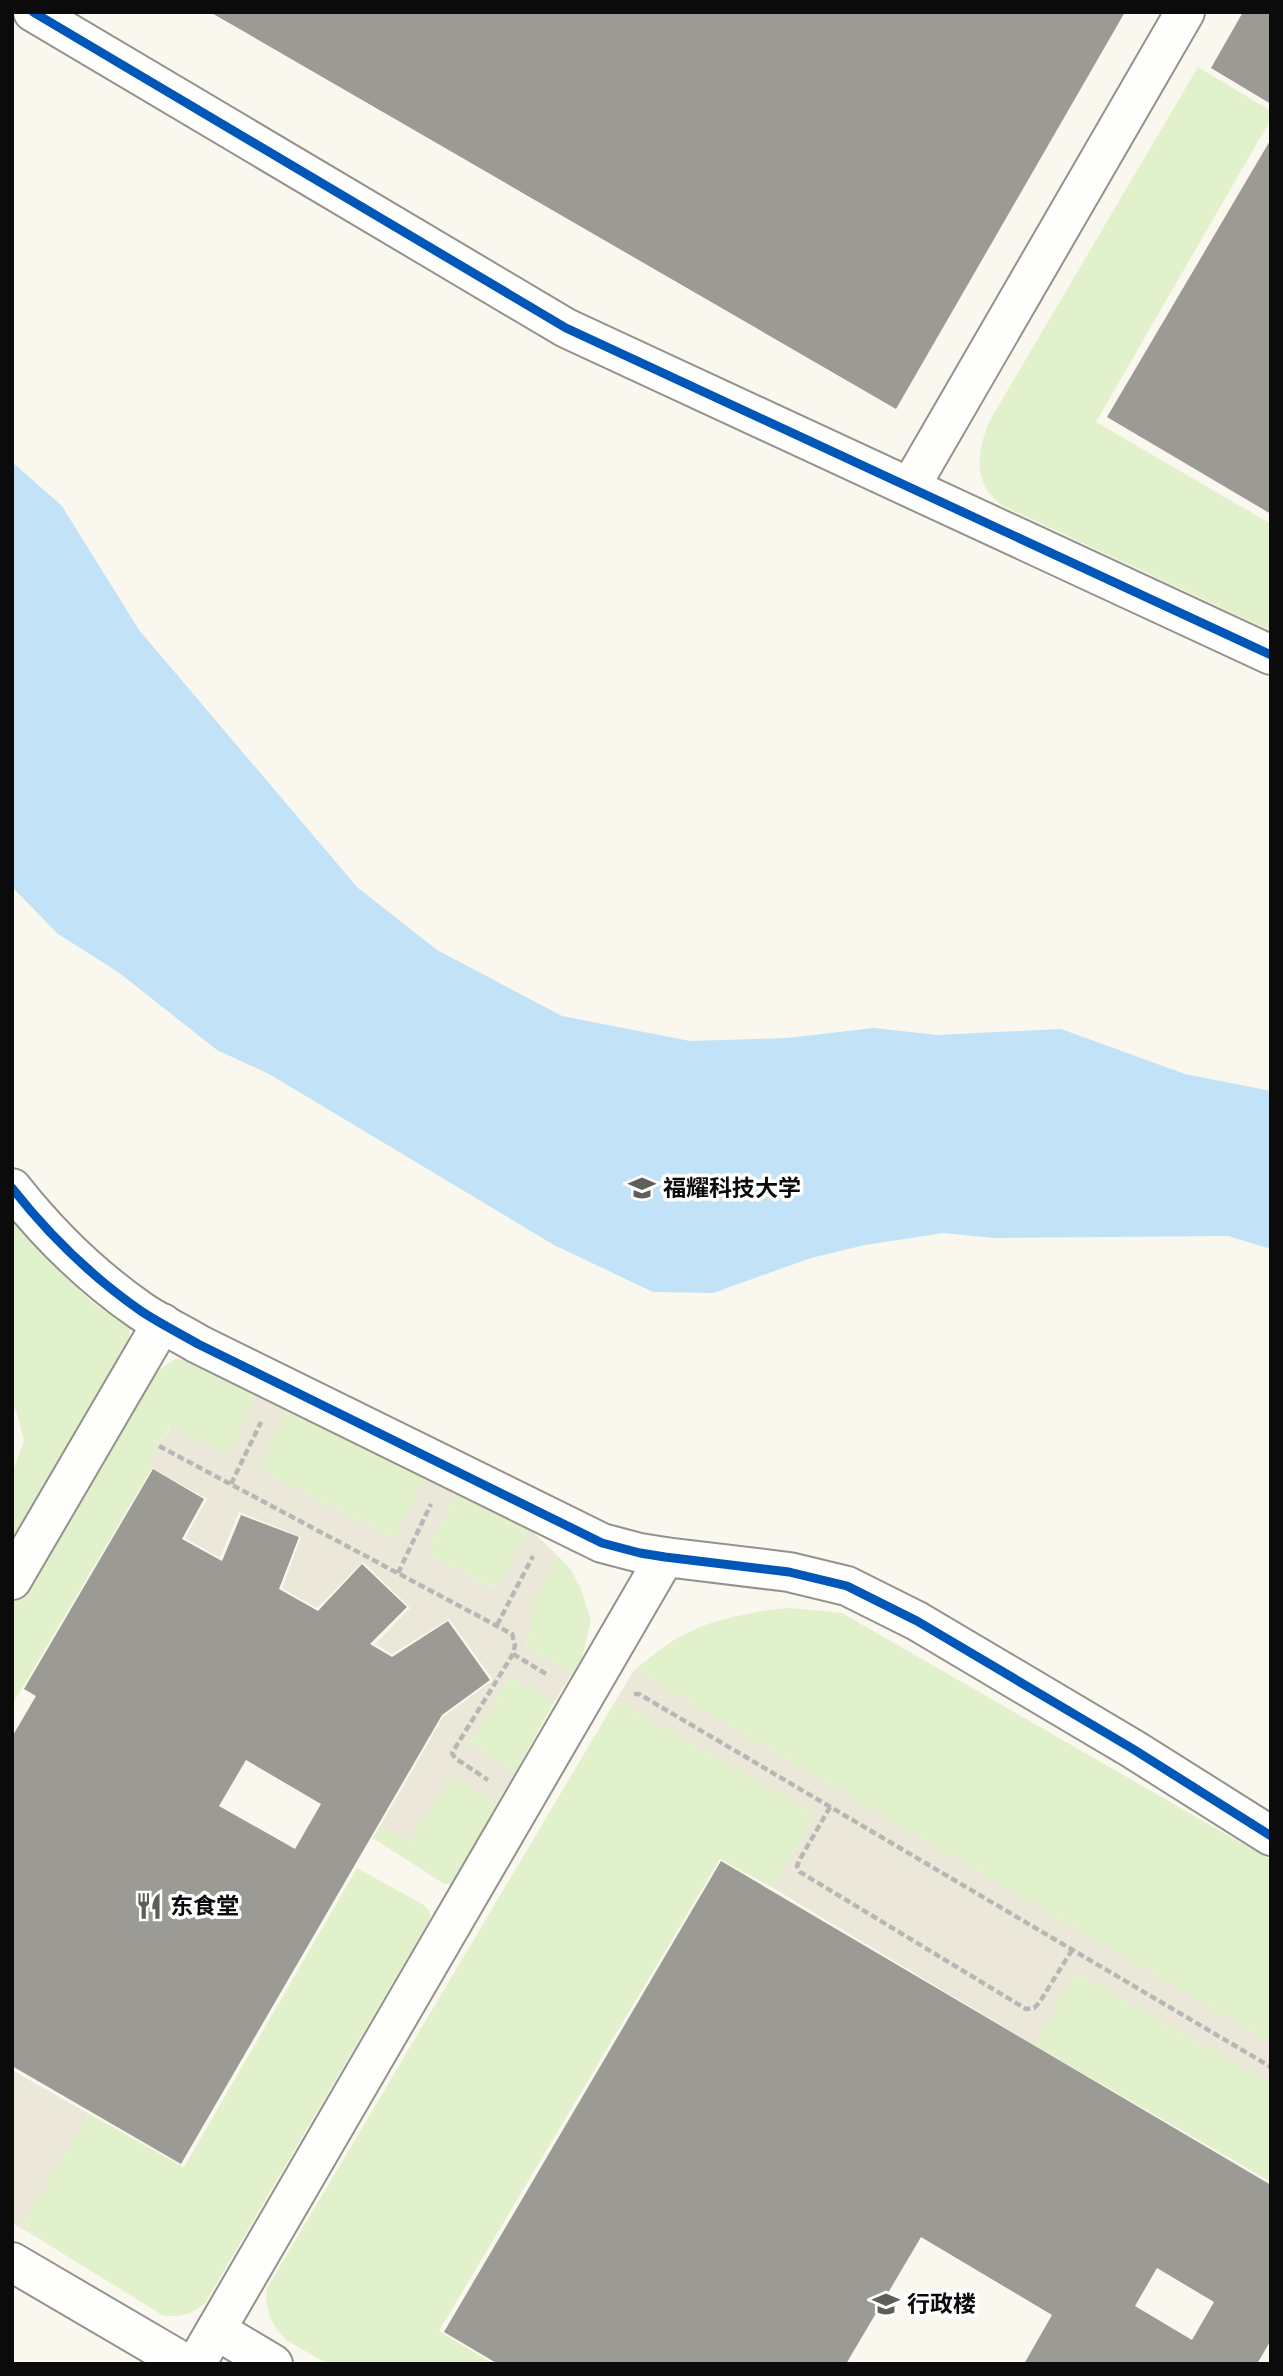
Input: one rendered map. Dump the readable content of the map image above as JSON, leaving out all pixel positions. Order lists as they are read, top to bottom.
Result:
{
  "places": {
    "school or university": ["福耀科技大学", "行政楼"],
    "restaurant": ["东食堂"]
  }
}
